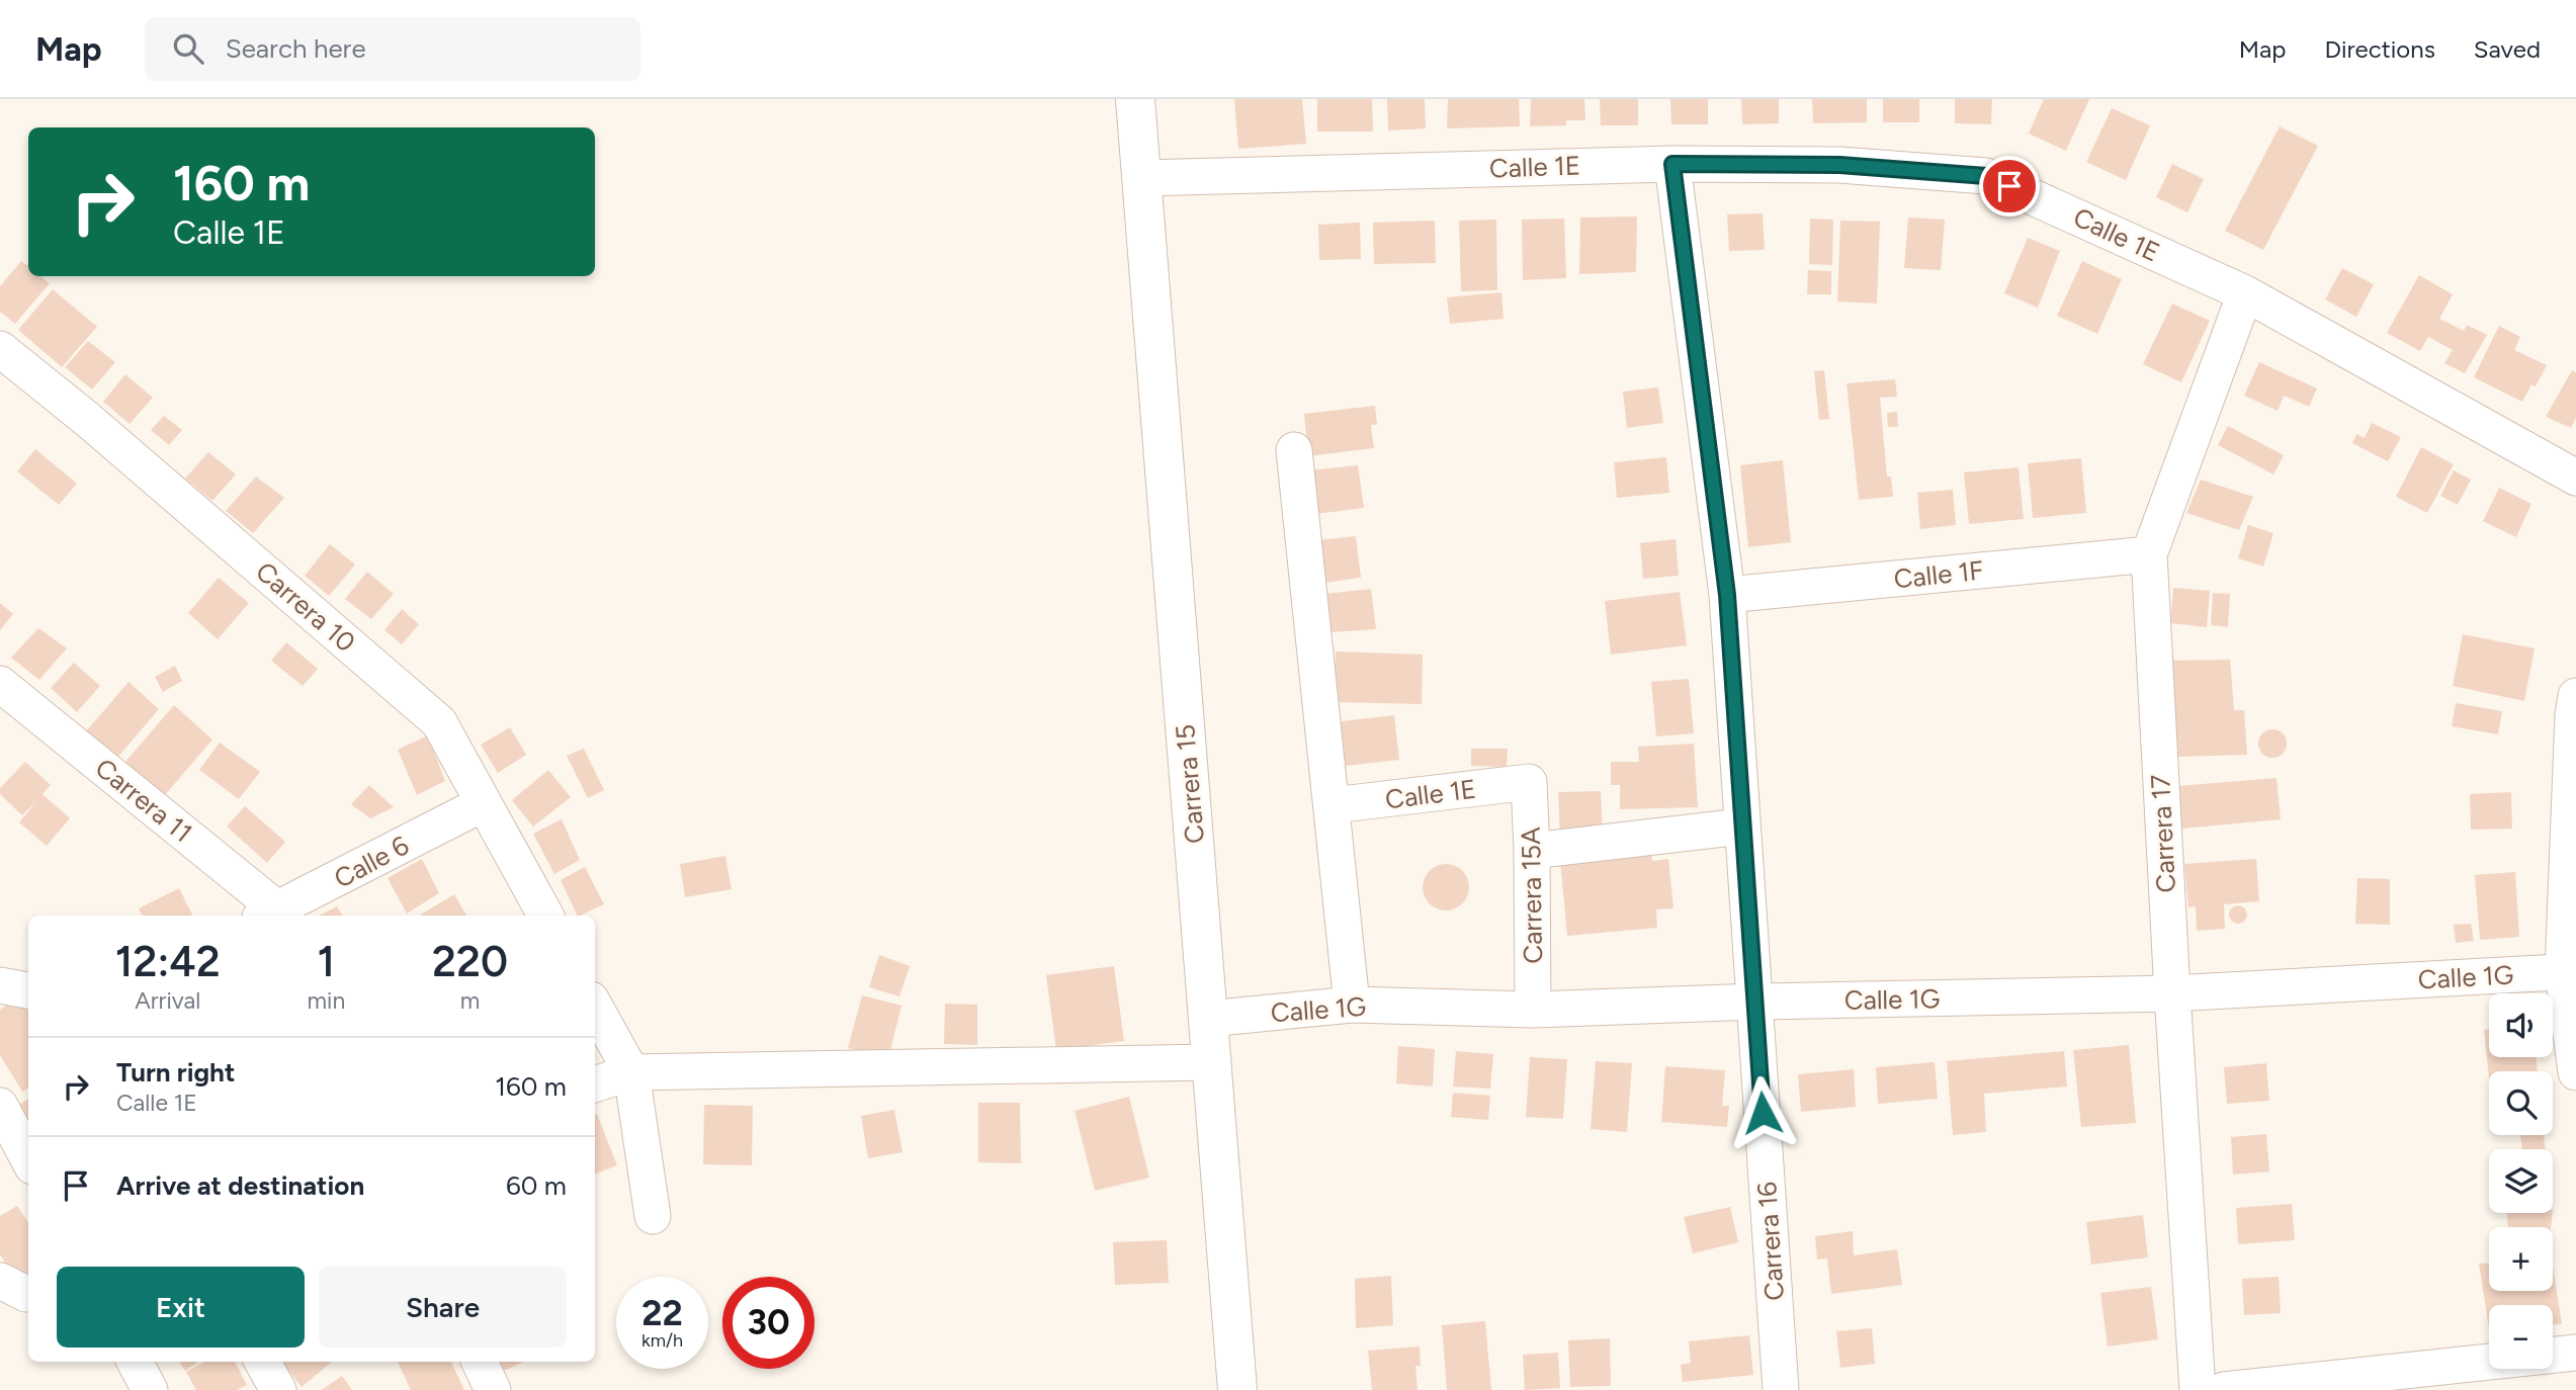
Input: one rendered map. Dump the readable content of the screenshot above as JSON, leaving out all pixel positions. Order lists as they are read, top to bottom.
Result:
{
  "streets": {
    "street": [
      "Calle 1E",
      "Calle 1F",
      "Carrera 10",
      "Carrera 15",
      "Carrera 11",
      "Carrera 17",
      "Calle 6",
      "Carrera 15A",
      "Calle 1G",
      "Carrera 16"
    ]
  },
  "crossings": [
    ["Calle 1E", "Carrera 15"],
    ["Calle 1E", "Carrera 17"],
    ["Calle 1E", "Carrera 15A"],
    ["Calle 1E", "Carrera 16"],
    ["Calle 1F", "Carrera 17"],
    ["Calle 1F", "Carrera 16"],
    ["Carrera 10", "Calle 6"],
    ["Carrera 15", "Calle 1G"],
    ["Carrera 11", "Calle 6"],
    ["Carrera 17", "Calle 1G"],
    ["Carrera 15A", "Calle 1G"],
    ["Calle 1G", "Carrera 16"]
  ],
  "page": {
    "header": "Map",
    "search": "Search here",
    "nav": ["Map", "Directions", "Saved"],
    "turn": ["160 m", "Calle 1E"],
    "eta": [
      "12:42",
      "Arrival",
      "1",
      "min",
      "220",
      "m"
    ],
    "map_buttons": ["+", "−"],
    "list": [
      {
        "name": "Turn right",
        "note": "Calle 1E",
        "value": "160 m"
      },
      {
        "name": "Arrive at destination",
        "value": "60 m"
      }
    ],
    "buttons": ["Exit", "Share"],
    "speed": "22 km/h",
    "limit": "30"
  }
}
